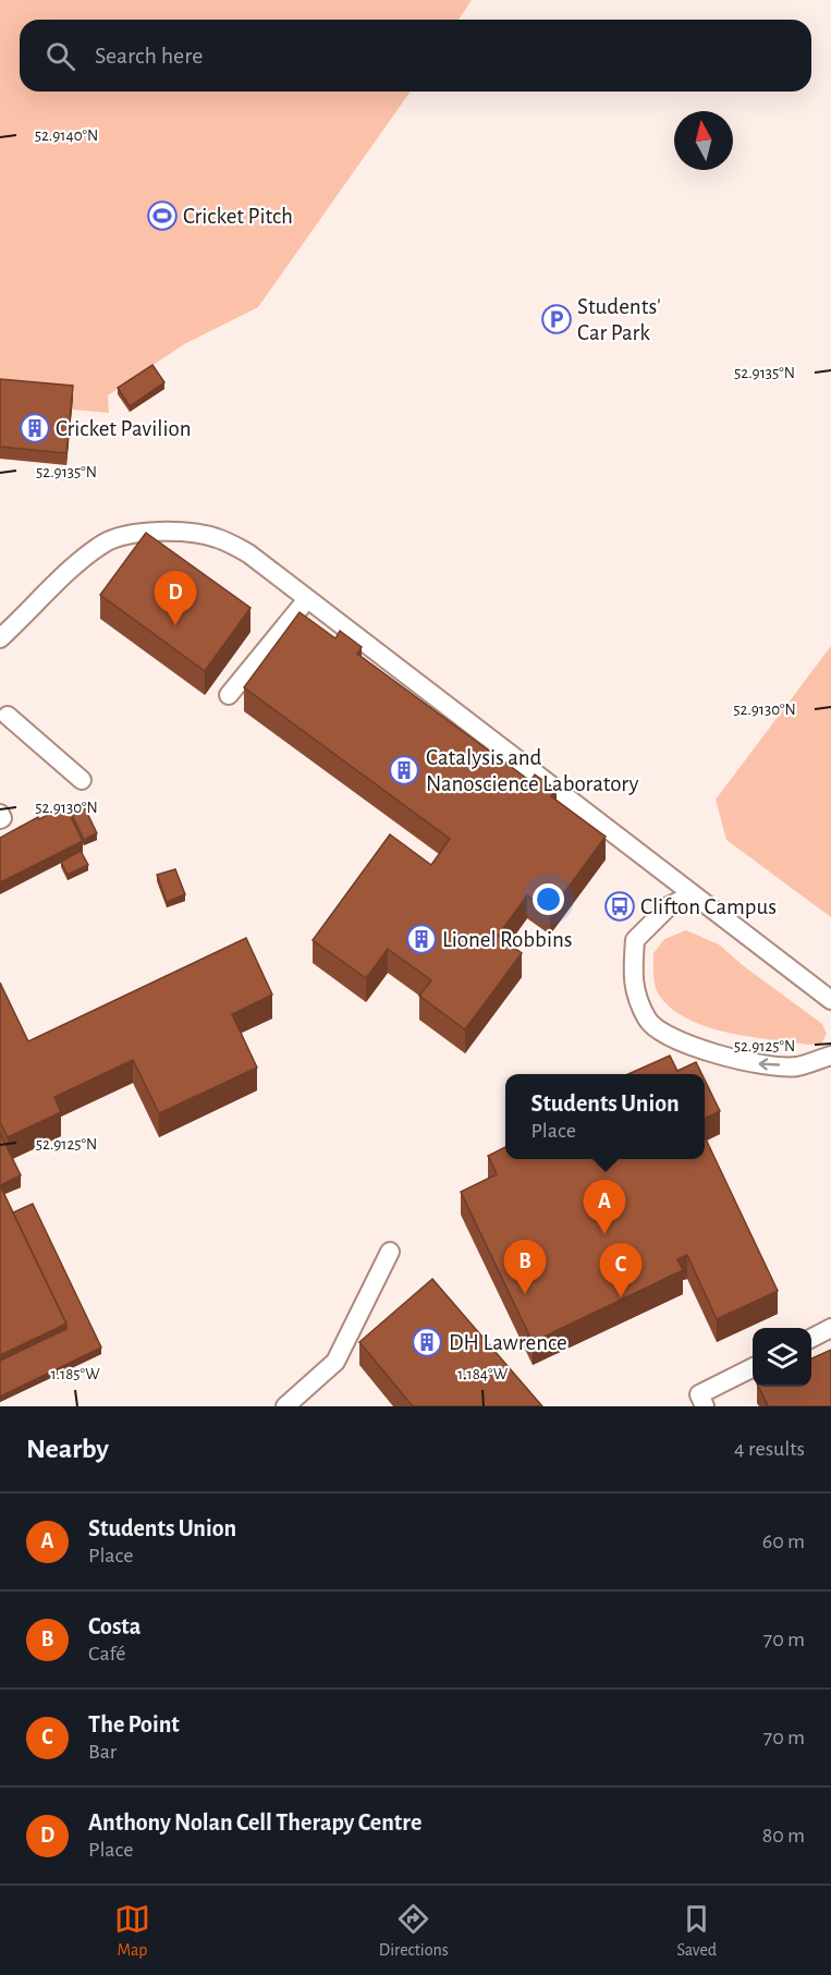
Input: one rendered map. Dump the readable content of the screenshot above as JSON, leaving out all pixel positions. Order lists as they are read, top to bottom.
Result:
{
  "places": {
    "sports": ["Cricket Pitch"],
    "parking": ["Students' Car Park"],
    "building": [
      "Cricket Pavilion",
      "Catalysis and Nanoscience Laboratory",
      "Lionel Robbins",
      "DH Lawrence"
    ],
    "bus stop": ["Clifton Campus"]
  },
  "north": "top",
  "page": {
    "search": "Search here",
    "pins": [
      "D",
      "A",
      "B",
      "C"
    ],
    "popup": ["Students Union", "Place"],
    "heading": ["Nearby", "4 results"],
    "list": [
      {
        "mark": "A",
        "name": "Students Union",
        "note": "Place",
        "value": "60 m"
      },
      {
        "mark": "B",
        "name": "Costa",
        "note": "Café",
        "value": "70 m"
      },
      {
        "mark": "C",
        "name": "The Point",
        "note": "Bar",
        "value": "70 m"
      },
      {
        "mark": "D",
        "name": "Anthony Nolan Cell Therapy Centre",
        "note": "Place",
        "value": "80 m"
      }
    ],
    "nav": ["Map", "Directions", "Saved"]
  },
  "coordinates": [
    "52.9140°N",
    "52.9135°N",
    "52.9130°N",
    "52.9125°N",
    "1.185°W",
    "1.184°W"
  ]
}
